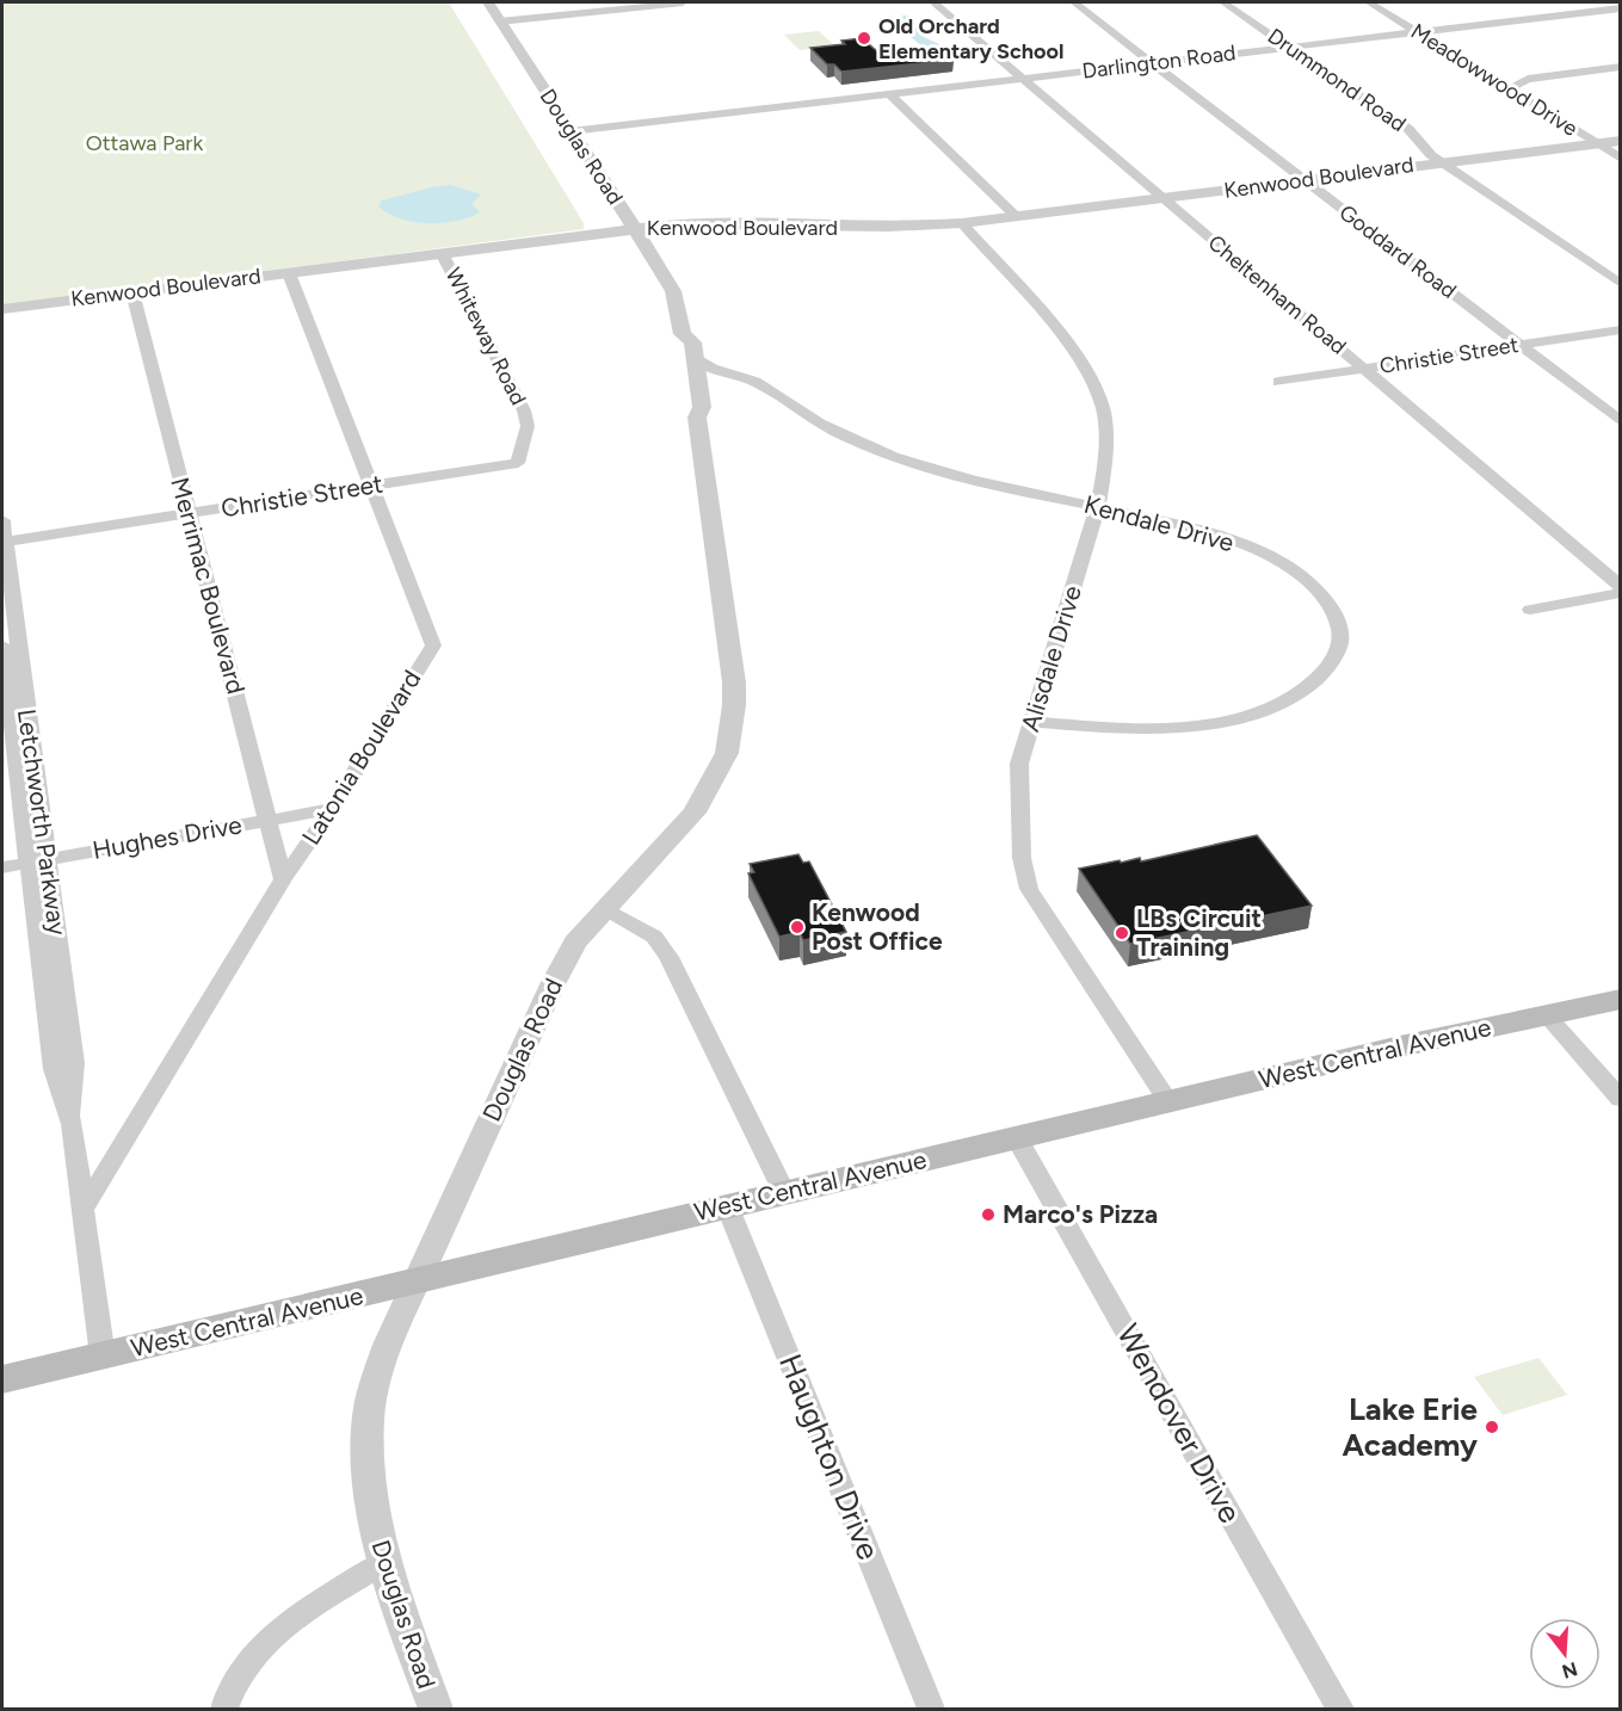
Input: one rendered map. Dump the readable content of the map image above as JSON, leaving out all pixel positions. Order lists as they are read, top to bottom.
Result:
{
  "streets": {
    "main road": ["West Central Avenue"],
    "street": [
      "Darlington Road",
      "Drummond Road",
      "Meadowwood Drive",
      "Douglas Road",
      "Kenwood Boulevard",
      "Goddard Road",
      "Cheltenham Road",
      "Whiteway Road",
      "Christie Street",
      "Kendale Drive",
      "Merrimac Boulevard",
      "Alisdale Drive",
      "Latonia Boulevard",
      "Letchworth Parkway",
      "Hughes Drive",
      "Wendover Drive",
      "Haughton Drive"
    ]
  },
  "crossings": [
    ["Darlington Road", "Drummond Road"],
    ["Darlington Road", "Meadowwood Drive"],
    ["Darlington Road", "Douglas Road"],
    ["Darlington Road", "Goddard Road"],
    ["Darlington Road", "Cheltenham Road"],
    ["Drummond Road", "Kenwood Boulevard"],
    ["Meadowwood Drive", "Kenwood Boulevard"],
    ["Douglas Road", "Kenwood Boulevard"],
    ["Douglas Road", "Kendale Drive"],
    ["Douglas Road", "West Central Avenue"],
    ["Kenwood Boulevard", "Goddard Road"],
    ["Kenwood Boulevard", "Cheltenham Road"],
    ["Kenwood Boulevard", "Whiteway Road"],
    ["Kenwood Boulevard", "Merrimac Boulevard"],
    ["Kenwood Boulevard", "Alisdale Drive"],
    ["Kenwood Boulevard", "Latonia Boulevard"],
    ["Goddard Road", "Christie Street"],
    ["Cheltenham Road", "Christie Street"],
    ["Whiteway Road", "Christie Street"],
    ["Christie Street", "Merrimac Boulevard"],
    ["Christie Street", "Latonia Boulevard"],
    ["Christie Street", "Letchworth Parkway"],
    ["Kendale Drive", "Alisdale Drive"],
    ["Merrimac Boulevard", "Latonia Boulevard"],
    ["Merrimac Boulevard", "Hughes Drive"],
    ["Alisdale Drive", "West Central Avenue"],
    ["Latonia Boulevard", "Letchworth Parkway"],
    ["Latonia Boulevard", "Hughes Drive"],
    ["Letchworth Parkway", "Hughes Drive"],
    ["Letchworth Parkway", "West Central Avenue"],
    ["West Central Avenue", "Wendover Drive"],
    ["West Central Avenue", "Haughton Drive"]
  ],
  "parks": ["Ottawa Park"],
  "places": [
    "Old Orchard Elementary School",
    "Kenwood Post Office",
    "LBs Circuit Training",
    "Marco's Pizza",
    "Lake Erie Academy"
  ],
  "north": "bottom"
}
